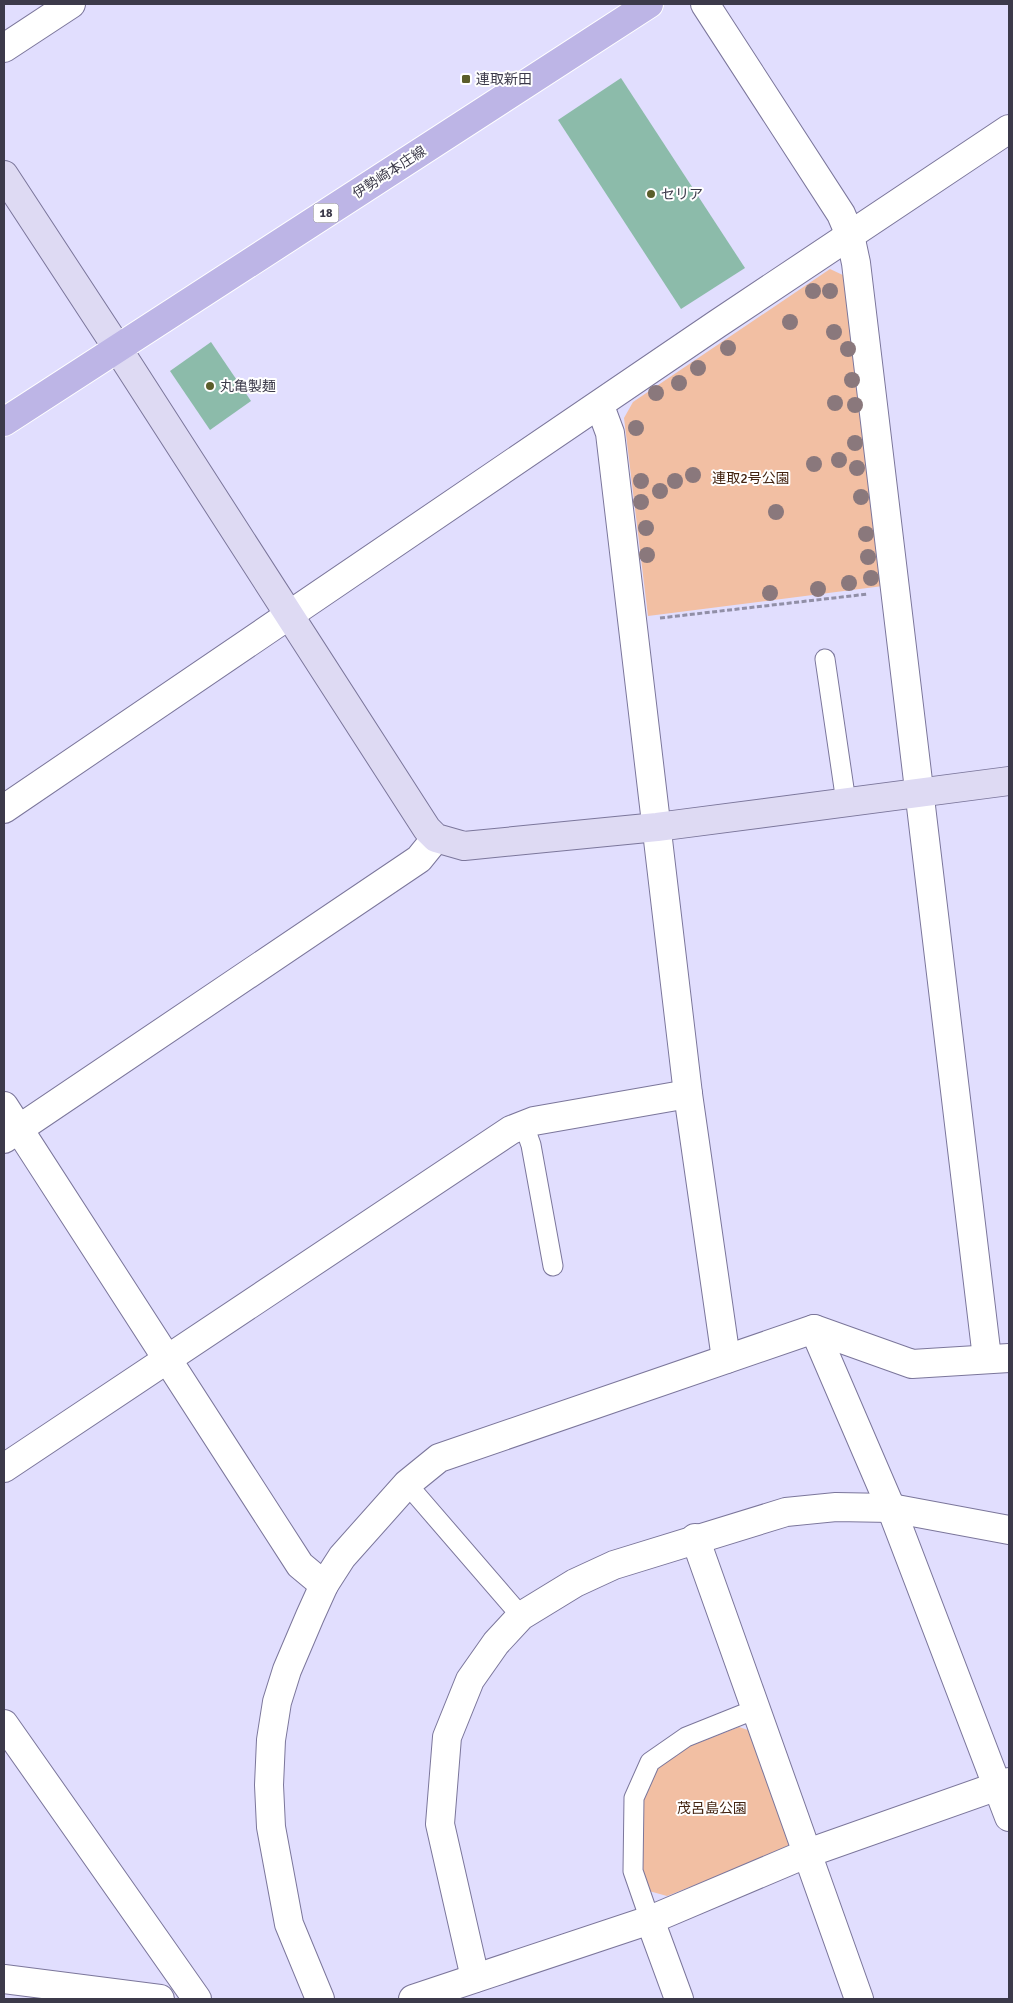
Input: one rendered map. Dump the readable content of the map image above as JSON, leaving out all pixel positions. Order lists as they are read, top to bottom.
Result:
{
  "streets": {
    "main road": ["伊勢崎本庄線", "18"]
  },
  "parks": ["連取2号公園", "茂呂島公園"],
  "places": {
    "transit": ["連取新田"],
    "other": ["セリア", "丸亀製麺"]
  }
}
